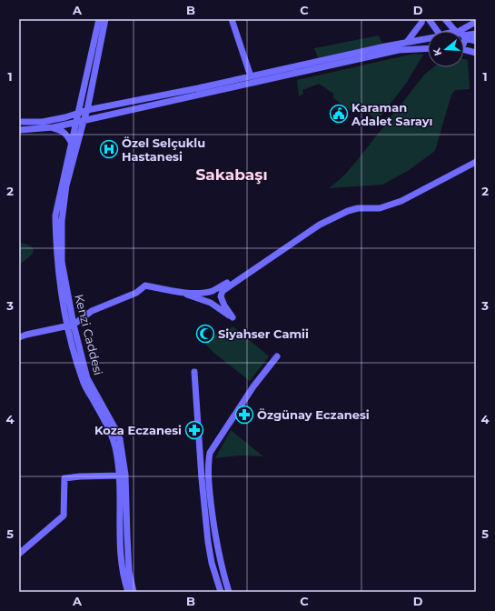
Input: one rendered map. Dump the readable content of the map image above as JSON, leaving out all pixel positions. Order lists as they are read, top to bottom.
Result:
{
  "streets": {
    "main road": ["Kenzi Caddesi"]
  },
  "districts": ["Sakabaşı"],
  "places": {
    "public building": ["Karaman Adalet Sarayı"],
    "hospital": ["Özel Selçuklu Hastanesi"],
    "mosque": ["Siyahser Camii"],
    "pharmacy": ["Özgünay Eczanesi", "Koza Eczanesi"]
  },
  "north": "left",
  "grid": {
    "columns": [
      "A",
      "B",
      "C",
      "D"
    ],
    "rows": [
      "1",
      "2",
      "3",
      "4",
      "5"
    ]
  }
}
